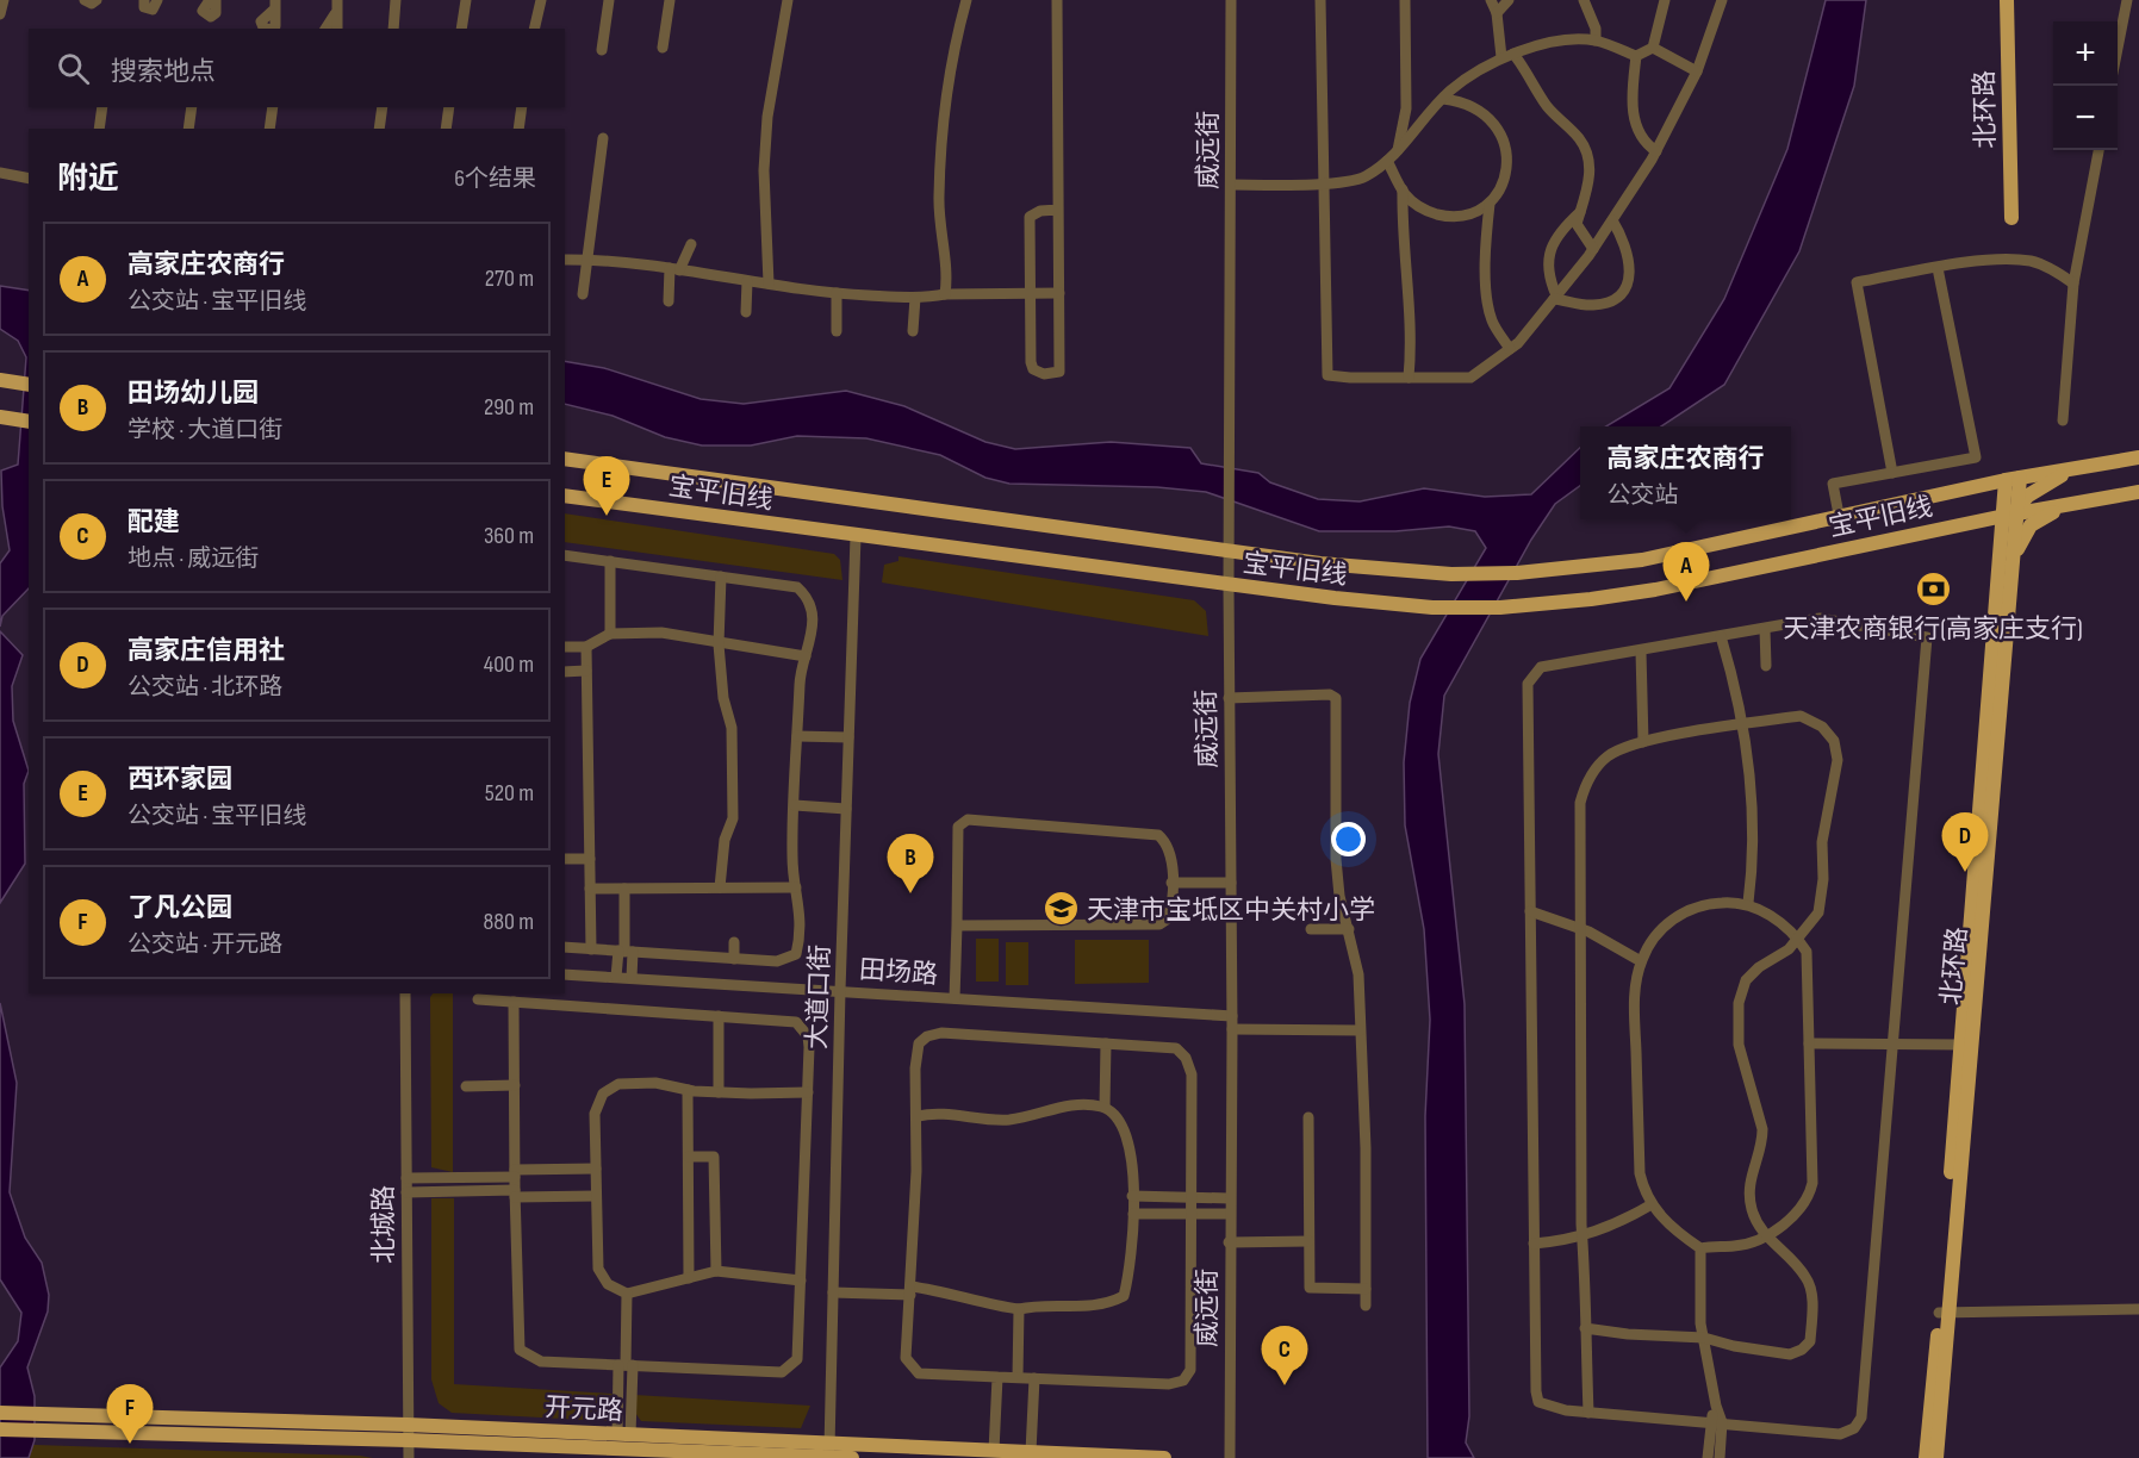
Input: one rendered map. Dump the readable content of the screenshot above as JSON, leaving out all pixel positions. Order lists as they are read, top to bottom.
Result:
{
  "streets": {
    "main road": ["北环路", "宝平旧线", "开元路"],
    "street": [
      "威远街",
      "田场路",
      "大道口街",
      "北城路"
    ]
  },
  "crossings": [
    ["威远街", "宝平旧线"],
    ["威远街", "田场路"],
    ["宝平旧线", "大道口街"],
    ["田场路", "大道口街"],
    ["大道口街", "开元路"],
    ["北城路", "开元路"]
  ],
  "places": {
    "bank": ["天津农商银行(高家庄支行)"],
    "school or university": ["天津市宝坻区中关村小学"]
  },
  "page": {
    "map_buttons": ["+", "−"],
    "search": "搜索地点",
    "heading": ["附近", "6个结果"],
    "list": [
      {
        "mark": "A",
        "name": "高家庄农商行",
        "note": "公交站 · 宝平旧线",
        "value": "270 m"
      },
      {
        "mark": "B",
        "name": "田场幼儿园",
        "note": "学校 · 大道口街",
        "value": "290 m"
      },
      {
        "mark": "C",
        "name": "配建",
        "note": "地点 · 威远街",
        "value": "360 m"
      },
      {
        "mark": "D",
        "name": "高家庄信用社",
        "note": "公交站 · 北环路",
        "value": "400 m"
      },
      {
        "mark": "E",
        "name": "西环家园",
        "note": "公交站 · 宝平旧线",
        "value": "520 m"
      },
      {
        "mark": "F",
        "name": "了凡公园",
        "note": "公交站 · 开元路",
        "value": "880 m"
      }
    ],
    "popup": ["高家庄农商行", "公交站"],
    "pins": [
      "E",
      "A",
      "D",
      "B",
      "C",
      "F"
    ]
  }
}
